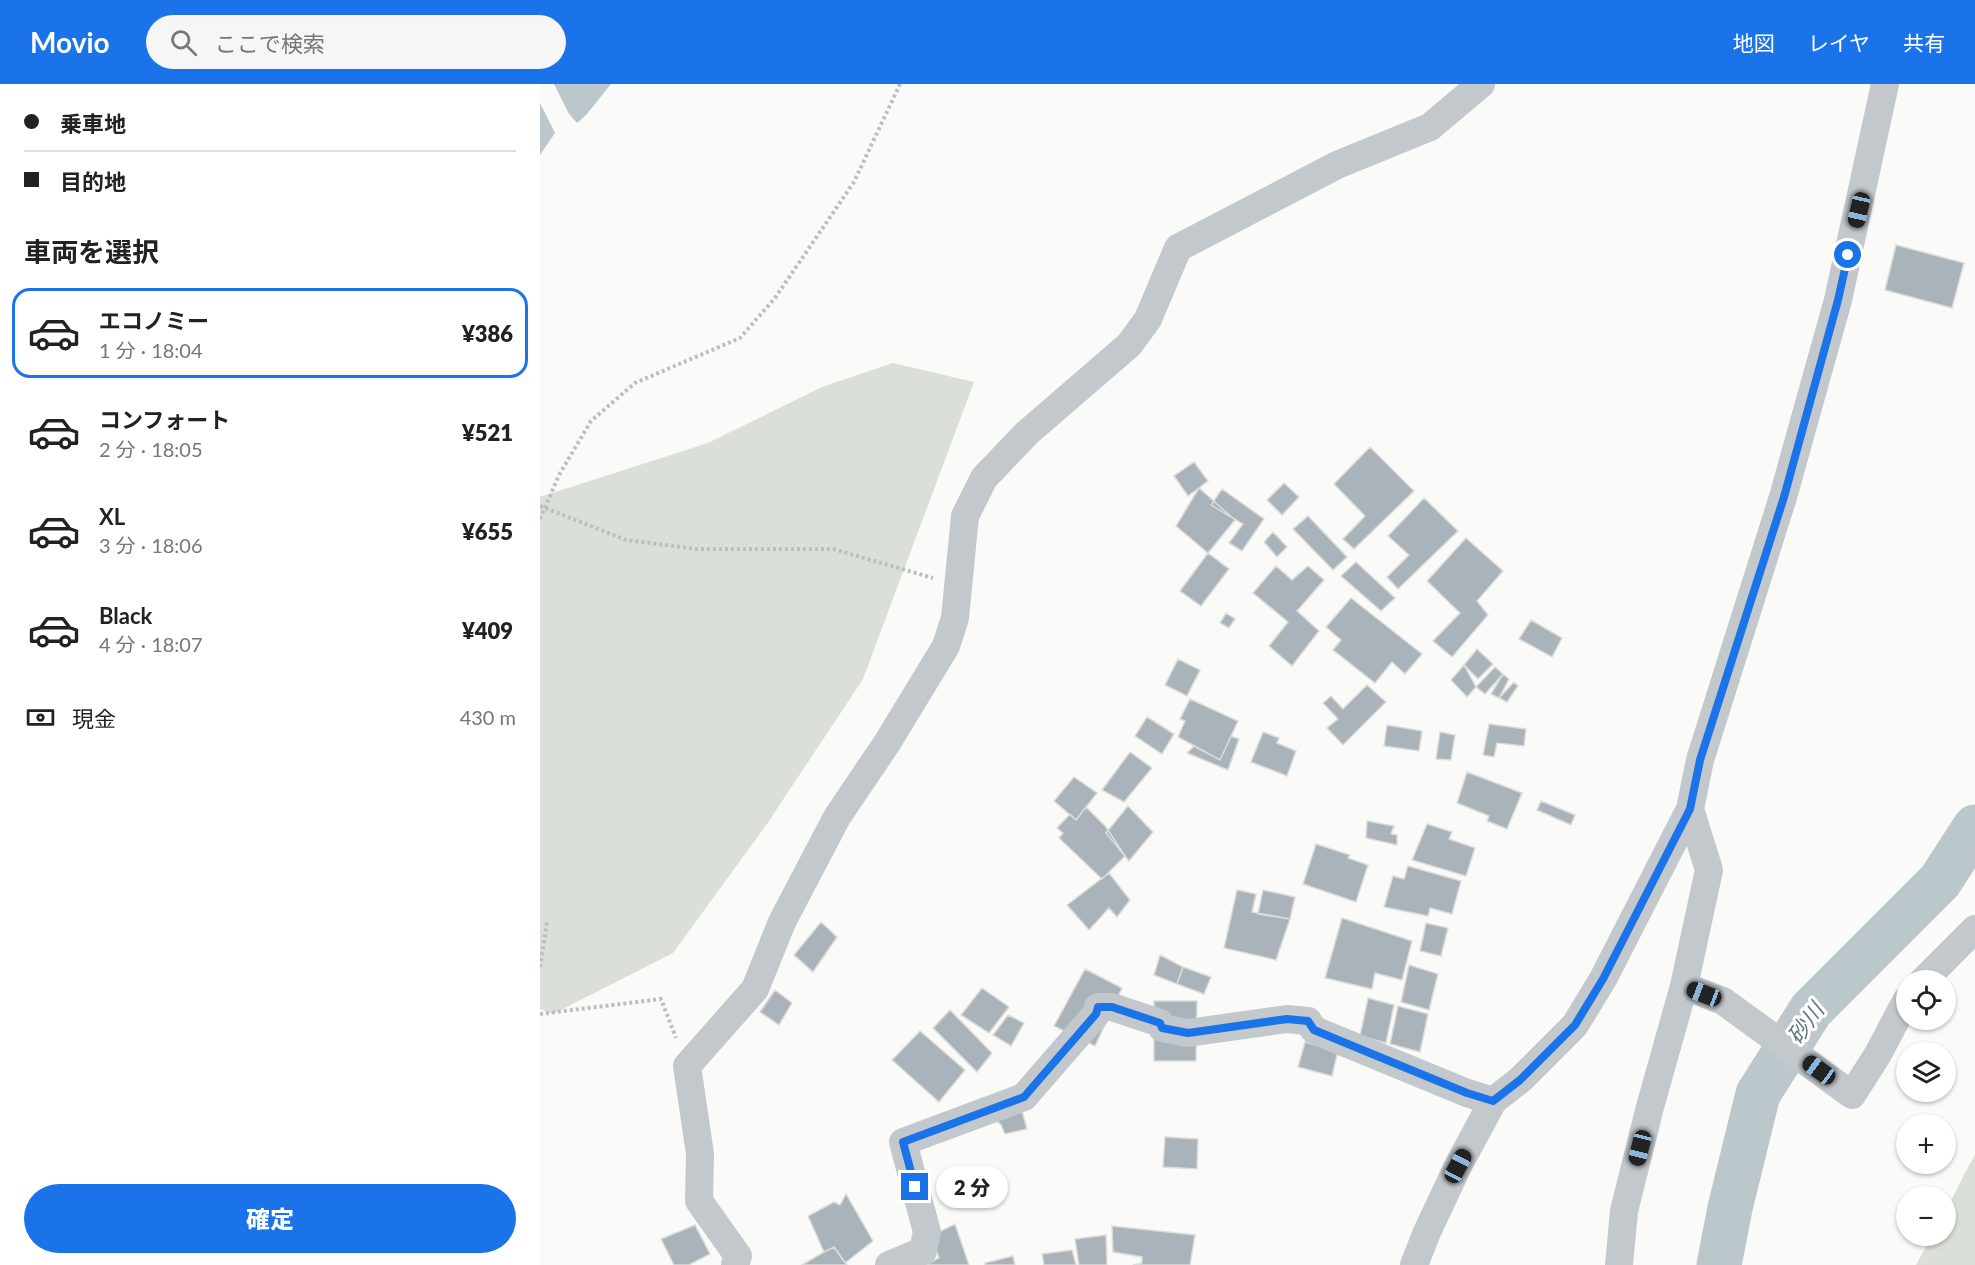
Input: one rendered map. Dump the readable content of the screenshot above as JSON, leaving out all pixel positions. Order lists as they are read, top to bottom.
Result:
{
  "water": ["砂川"],
  "page": {
    "header": "Movio",
    "search": "ここで検索",
    "nav": ["地図", "レイヤ", "共有"],
    "banner": ["乗車地", "目的地"],
    "heading": "車両を選択",
    "list": [
      {
        "name": "エコノミー",
        "note": "1 分 · 18:04",
        "value": "¥386"
      },
      {
        "name": "コンフォート",
        "note": "2 分 · 18:05",
        "value": "¥521"
      },
      {
        "name": "XL",
        "note": "3 分 · 18:06",
        "value": "¥655"
      },
      {
        "name": "Black",
        "note": "4 分 · 18:07",
        "value": "¥409"
      }
    ],
    "pay": ["現金", "430 m"],
    "map_buttons": ["+", "−"],
    "bubble": "2 分",
    "buttons": "確定"
  }
}
